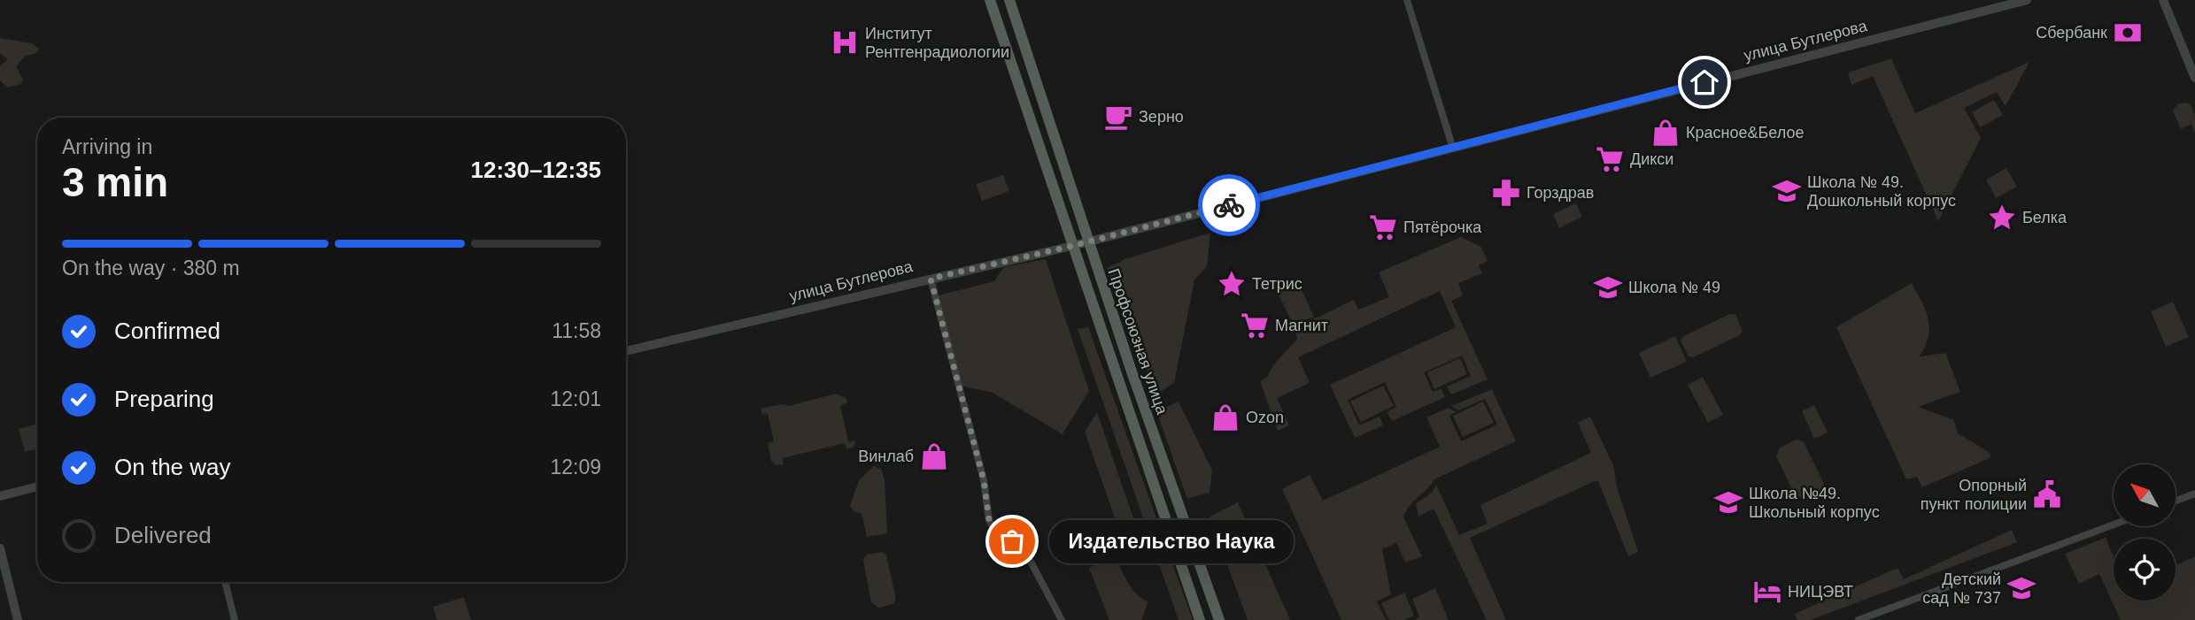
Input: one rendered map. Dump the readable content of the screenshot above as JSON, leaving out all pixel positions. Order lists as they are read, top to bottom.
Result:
{
  "streets": {
    "main road": ["Профсоюзная улица"],
    "street": ["улица Бутлерова"]
  },
  "crossings": [
    ["улица Бутлерова", "Профсоюзная улица"]
  ],
  "places": {
    "bank": ["Сбербанк"],
    "hospital": ["Институт Рентгенрадиологии"],
    "cafe": ["Зерно"],
    "shop": ["Красное&Белое", "Ozon", "Винлаб"],
    "supermarket": ["Дикси", "Пятёрочка", "Магнит"],
    "school or university": [
      "Школа № 49. Дошкольный корпус",
      "Школа № 49",
      "Школа №49. Школьный корпус",
      "Детский сад № 737"
    ],
    "pharmacy": ["Горздрав"],
    "place": ["Белка", "Тетрис"],
    "public building": ["Опорный пункт полиции"],
    "other": ["Издательство Наука"],
    "hotel": ["НИЦЭВТ"]
  },
  "north": "top left",
  "page": {
    "heading": ["3 min", "Arriving in", "12:30–12:35"],
    "bar": "On the way · 380 m",
    "list": [
      ["Confirmed", "11:58"],
      ["Preparing", "12:01"],
      ["On the way", "12:09"],
      "Delivered"
    ],
    "bubble": "Издательство Наука"
  }
}
